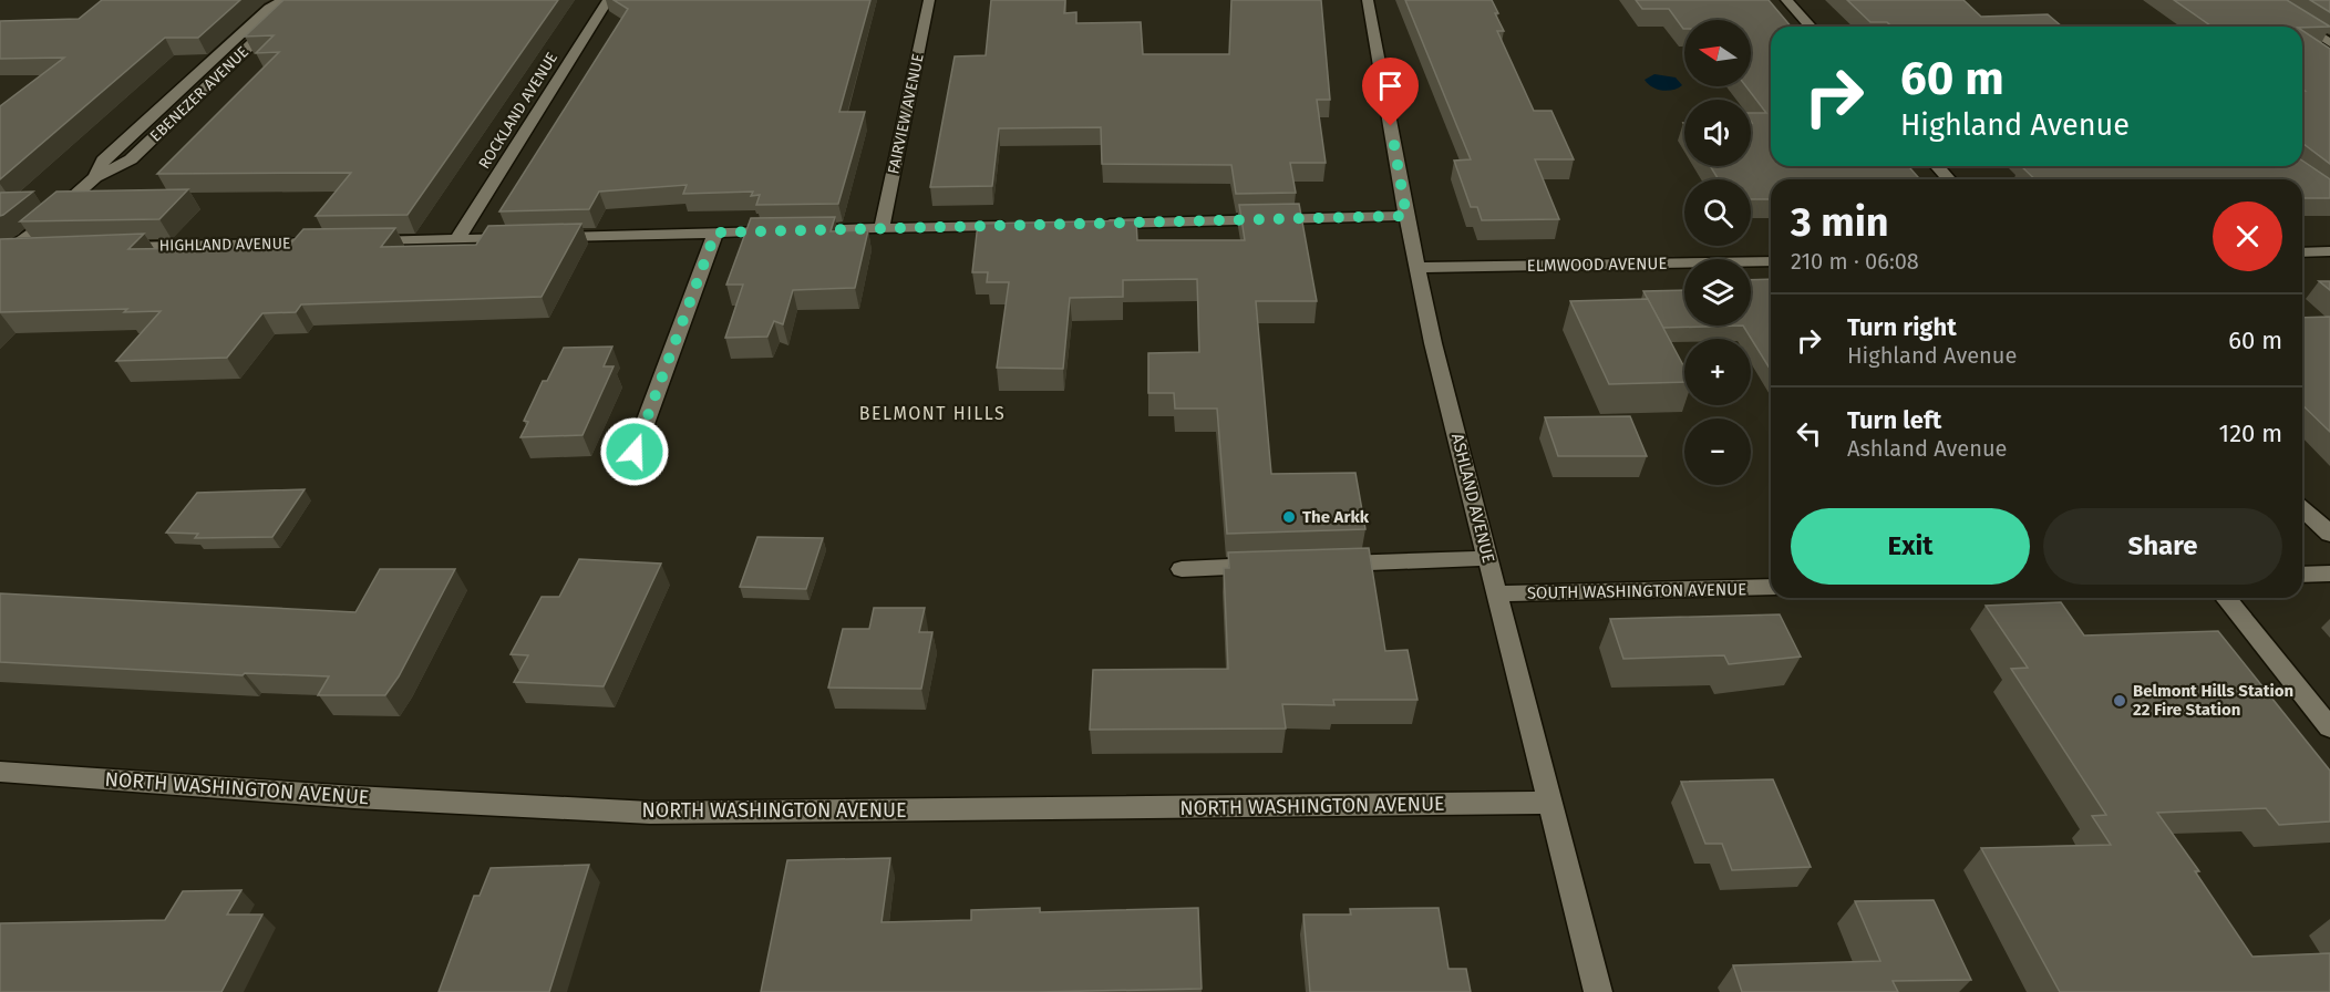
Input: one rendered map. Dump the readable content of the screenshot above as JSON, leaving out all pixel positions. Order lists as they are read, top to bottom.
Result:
{
  "streets": {
    "street": [
      "EBENEZER AVENUE",
      "ROCKLAND AVENUE",
      "FAIRVIEW AVENUE",
      "HIGHLAND AVENUE",
      "ELMWOOD AVENUE",
      "ASHLAND AVENUE",
      "SOUTH WASHINGTON AVENUE",
      "NORTH WASHINGTON AVENUE"
    ]
  },
  "crossings": [
    ["ELMWOOD AVENUE", "ASHLAND AVENUE"],
    ["ASHLAND AVENUE", "SOUTH WASHINGTON AVENUE"],
    ["ASHLAND AVENUE", "NORTH WASHINGTON AVENUE"]
  ],
  "districts": ["BELMONT HILLS"],
  "places": ["The Arkk", "Belmont Hills Station 22 Fire Station"],
  "north": "left",
  "page": {
    "map_buttons": ["+", "−"],
    "turn": ["60 m", "Highland Avenue"],
    "heading": ["3 min", "210 m · 06:08"],
    "list": [
      {
        "name": "Turn right",
        "note": "Highland Avenue",
        "value": "60 m"
      },
      {
        "name": "Turn left",
        "note": "Ashland Avenue",
        "value": "120 m"
      }
    ],
    "buttons": ["Exit", "Share"]
  }
}
